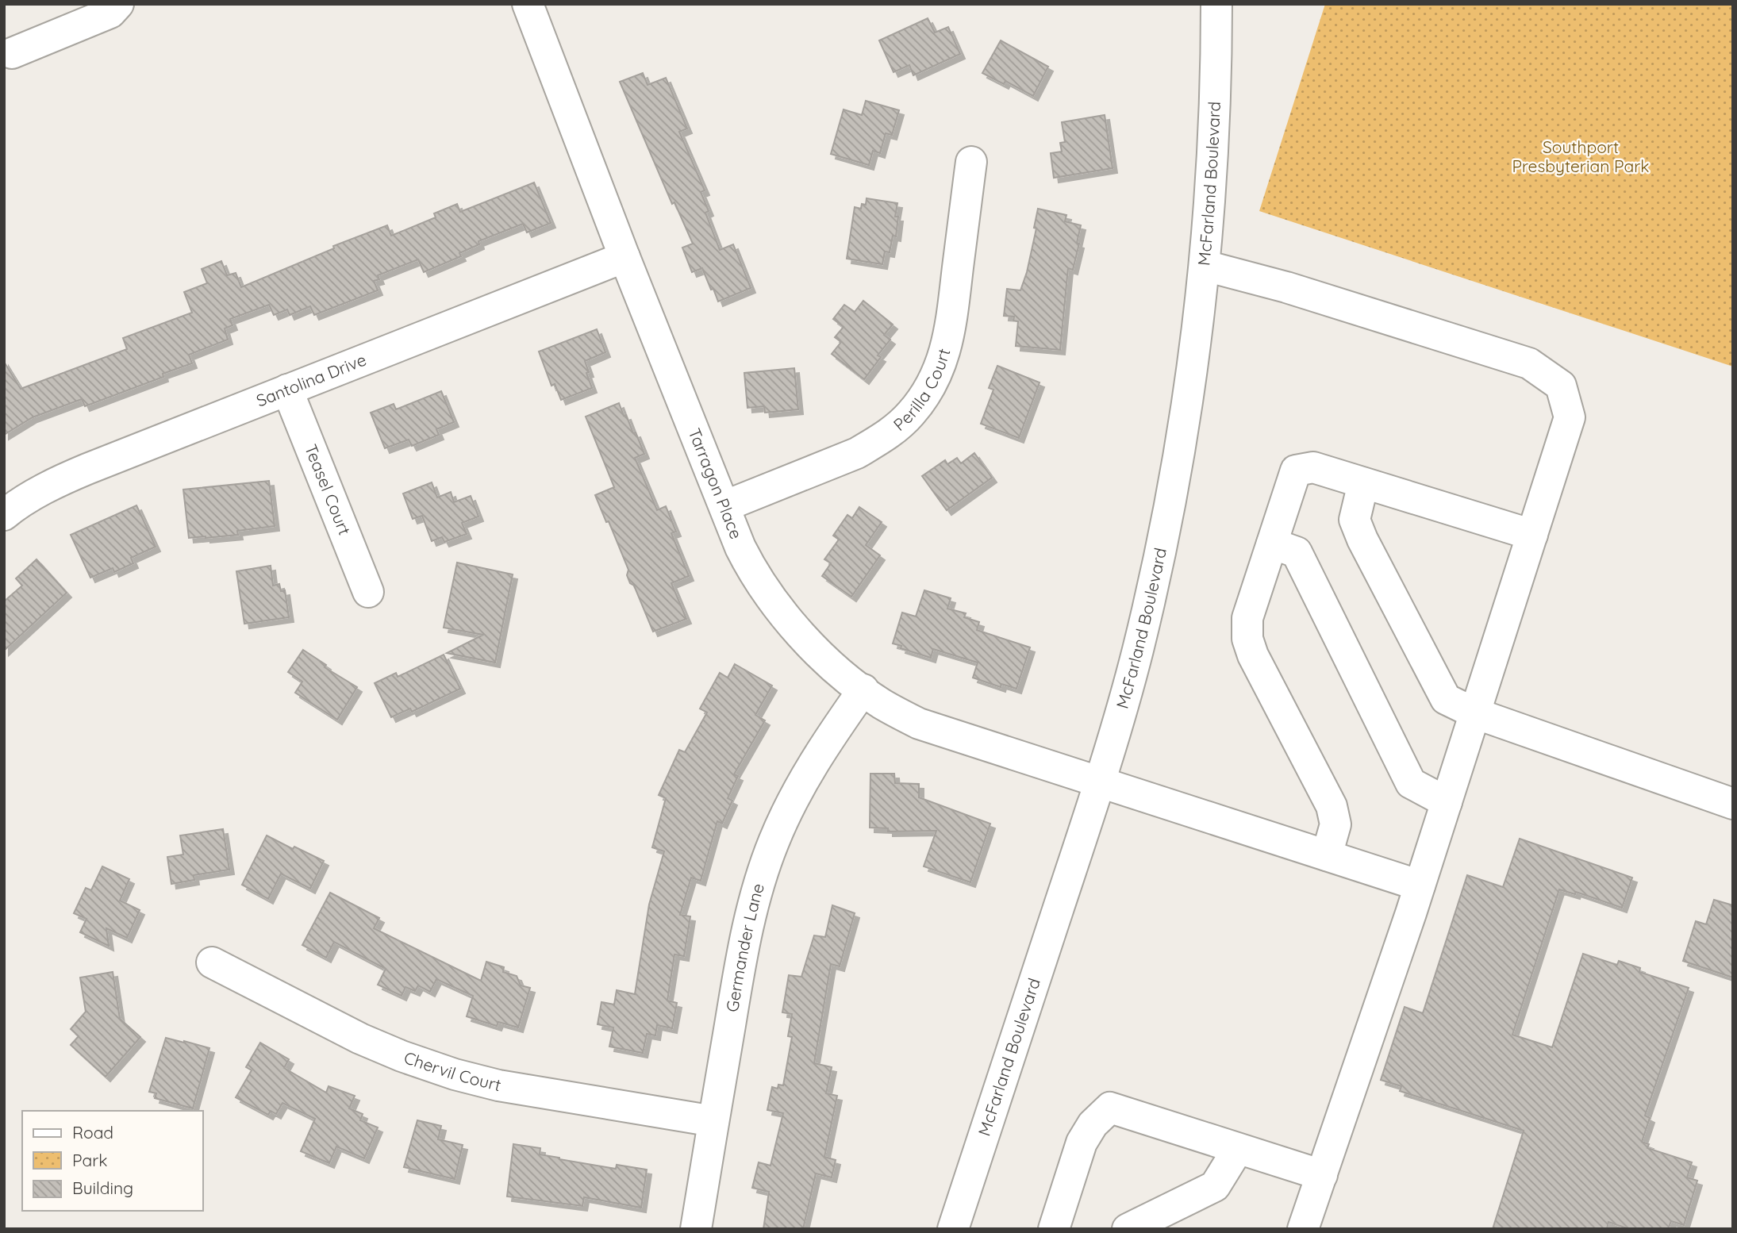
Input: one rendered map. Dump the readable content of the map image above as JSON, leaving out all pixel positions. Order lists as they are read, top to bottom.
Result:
{
  "streets": {
    "street": [
      "McFarland Boulevard",
      "Santolina Drive",
      "Perilla Court",
      "Tarragon Place",
      "Teasel Court",
      "Germander Lane",
      "Chervil Court"
    ]
  },
  "crossings": [
    ["McFarland Boulevard", "Tarragon Place"],
    ["Santolina Drive", "Tarragon Place"],
    ["Santolina Drive", "Teasel Court"],
    ["Perilla Court", "Tarragon Place"],
    ["Tarragon Place", "Germander Lane"],
    ["Germander Lane", "Chervil Court"]
  ],
  "parks": ["Southport Presbyterian Park"],
  "legend": ["Road", "Park", "Building"]
}
